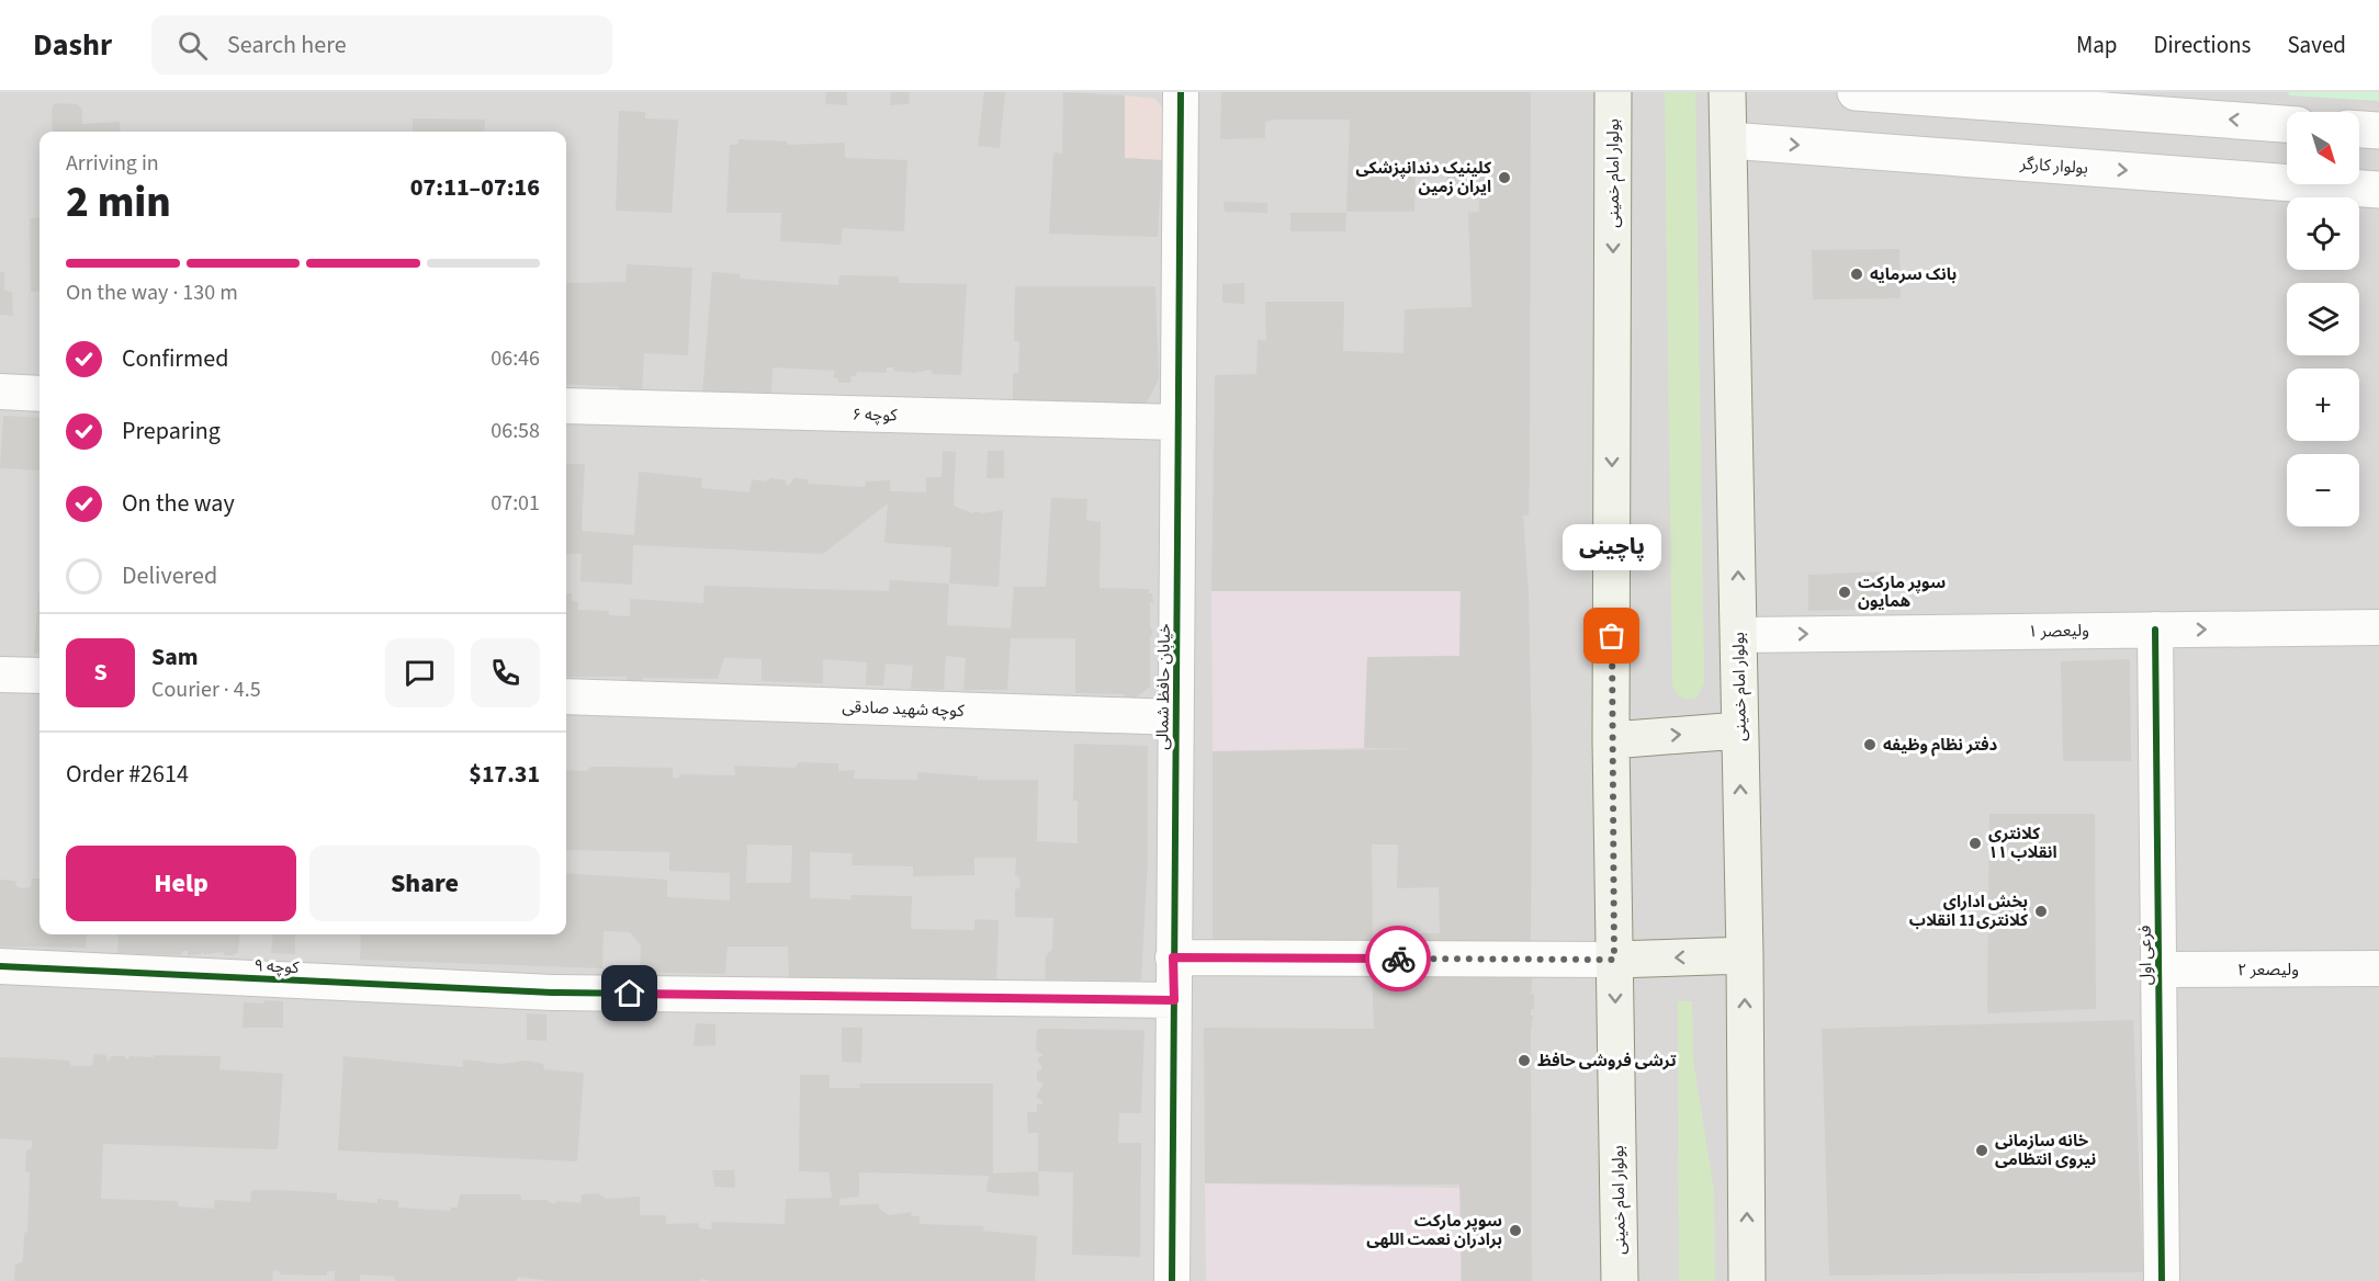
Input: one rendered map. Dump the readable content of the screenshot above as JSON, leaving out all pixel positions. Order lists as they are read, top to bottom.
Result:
{
  "streets": {
    "main road": ["بولوار امام خمینی"],
    "street": [
      "بولوار کارگر",
      "کوچه ۶",
      "ولیعصر ۱",
      "خیابان حافظ شمالی",
      "کوچه شهید صادقی",
      "فرعی اول",
      "کوچه ۹",
      "ولیصعر ۲"
    ]
  },
  "crossings": [
    ["بولوار کارگر", "بولوار امام خمینی"],
    ["بولوار امام خمینی", "ولیعصر ۱"],
    ["کوچه ۶", "خیابان حافظ شمالی"],
    ["ولیعصر ۱", "فرعی اول"],
    ["خیابان حافظ شمالی", "کوچه شهید صادقی"],
    ["خیابان حافظ شمالی", "کوچه ۹"],
    ["فرعی اول", "ولیصعر ۲"]
  ],
  "one_way": ["ولیعصر ۱"],
  "places": [
    "کلینیک دندانپزشکی ایران زمین",
    "بانک سرمایه",
    "سوپر مارکت همایون",
    "پاچینی",
    "دفتر نظام وظیفه",
    "کلانتری ۱۱ انقلاب",
    "بخش ادارای کلانتری11 انقلاب",
    "ترشی فروشی حافظ",
    "خانه سازمانی نیروی انتظامی",
    "سوپر مارکت برادران نعمت اللهی"
  ],
  "north": "bottom right",
  "page": {
    "header": "Dashr",
    "search": "Search here",
    "nav": ["Map", "Directions", "Saved"],
    "map_buttons": ["+", "−"],
    "heading": ["2 min", "Arriving in", "07:11–07:16"],
    "panel": [
      "Sam",
      "Courier · 4.5",
      "Order #2614",
      "$17.31"
    ],
    "bar": "On the way · 130 m",
    "list": [
      ["Confirmed", "06:46"],
      ["Preparing", "06:58"],
      ["On the way", "07:01"],
      "Delivered"
    ],
    "bubble": "پاچینی",
    "round": "S",
    "buttons": ["Help", "Share"]
  }
}
